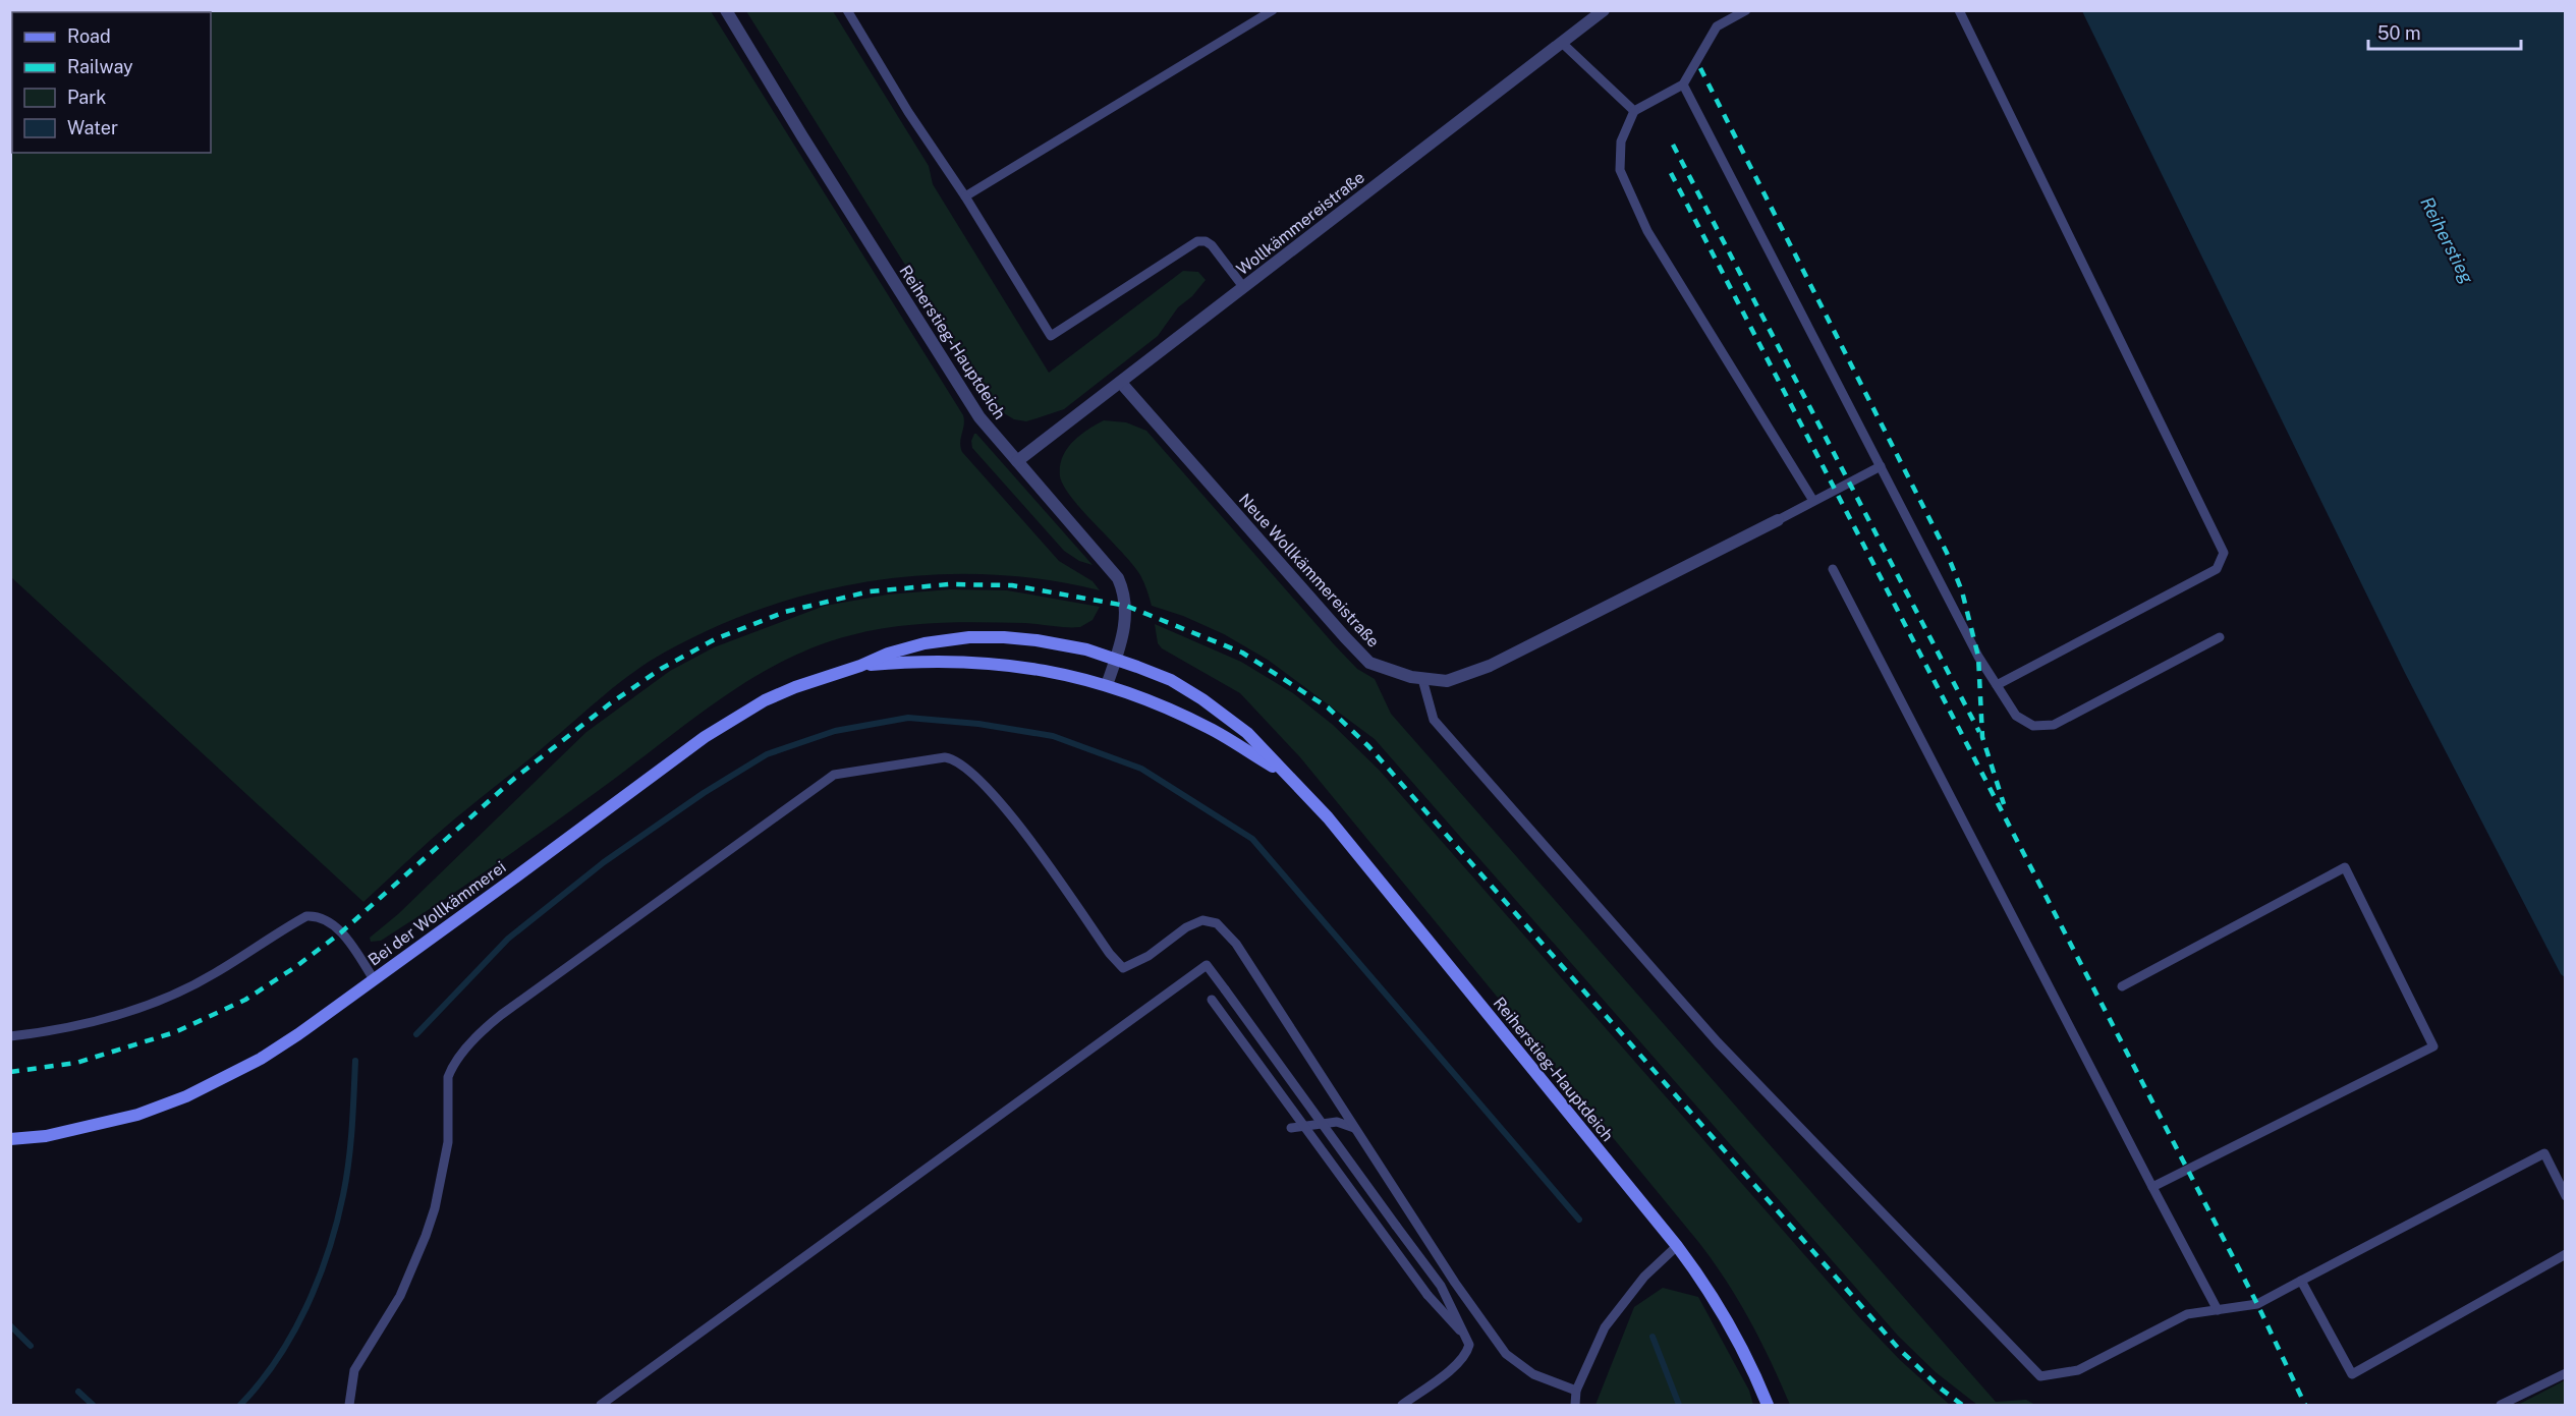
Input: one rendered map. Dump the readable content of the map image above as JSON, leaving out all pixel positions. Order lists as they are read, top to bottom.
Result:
{
  "streets": {
    "main road": ["Reiherstieg-Hauptdeich", "Bei der Wollkämmerei"],
    "street": ["Wollkämmereistraße", "Neue Wollkämmereistraße"]
  },
  "crossings": [
    ["Wollkämmereistraße", "Reiherstieg-Hauptdeich"],
    ["Wollkämmereistraße", "Neue Wollkämmereistraße"],
    ["Reiherstieg-Hauptdeich", "Bei der Wollkämmerei"]
  ],
  "water": ["Reiherstieg"],
  "legend": [
    "Road",
    "Railway",
    "Park",
    "Water"
  ],
  "scale_bar": "50 m"
}
